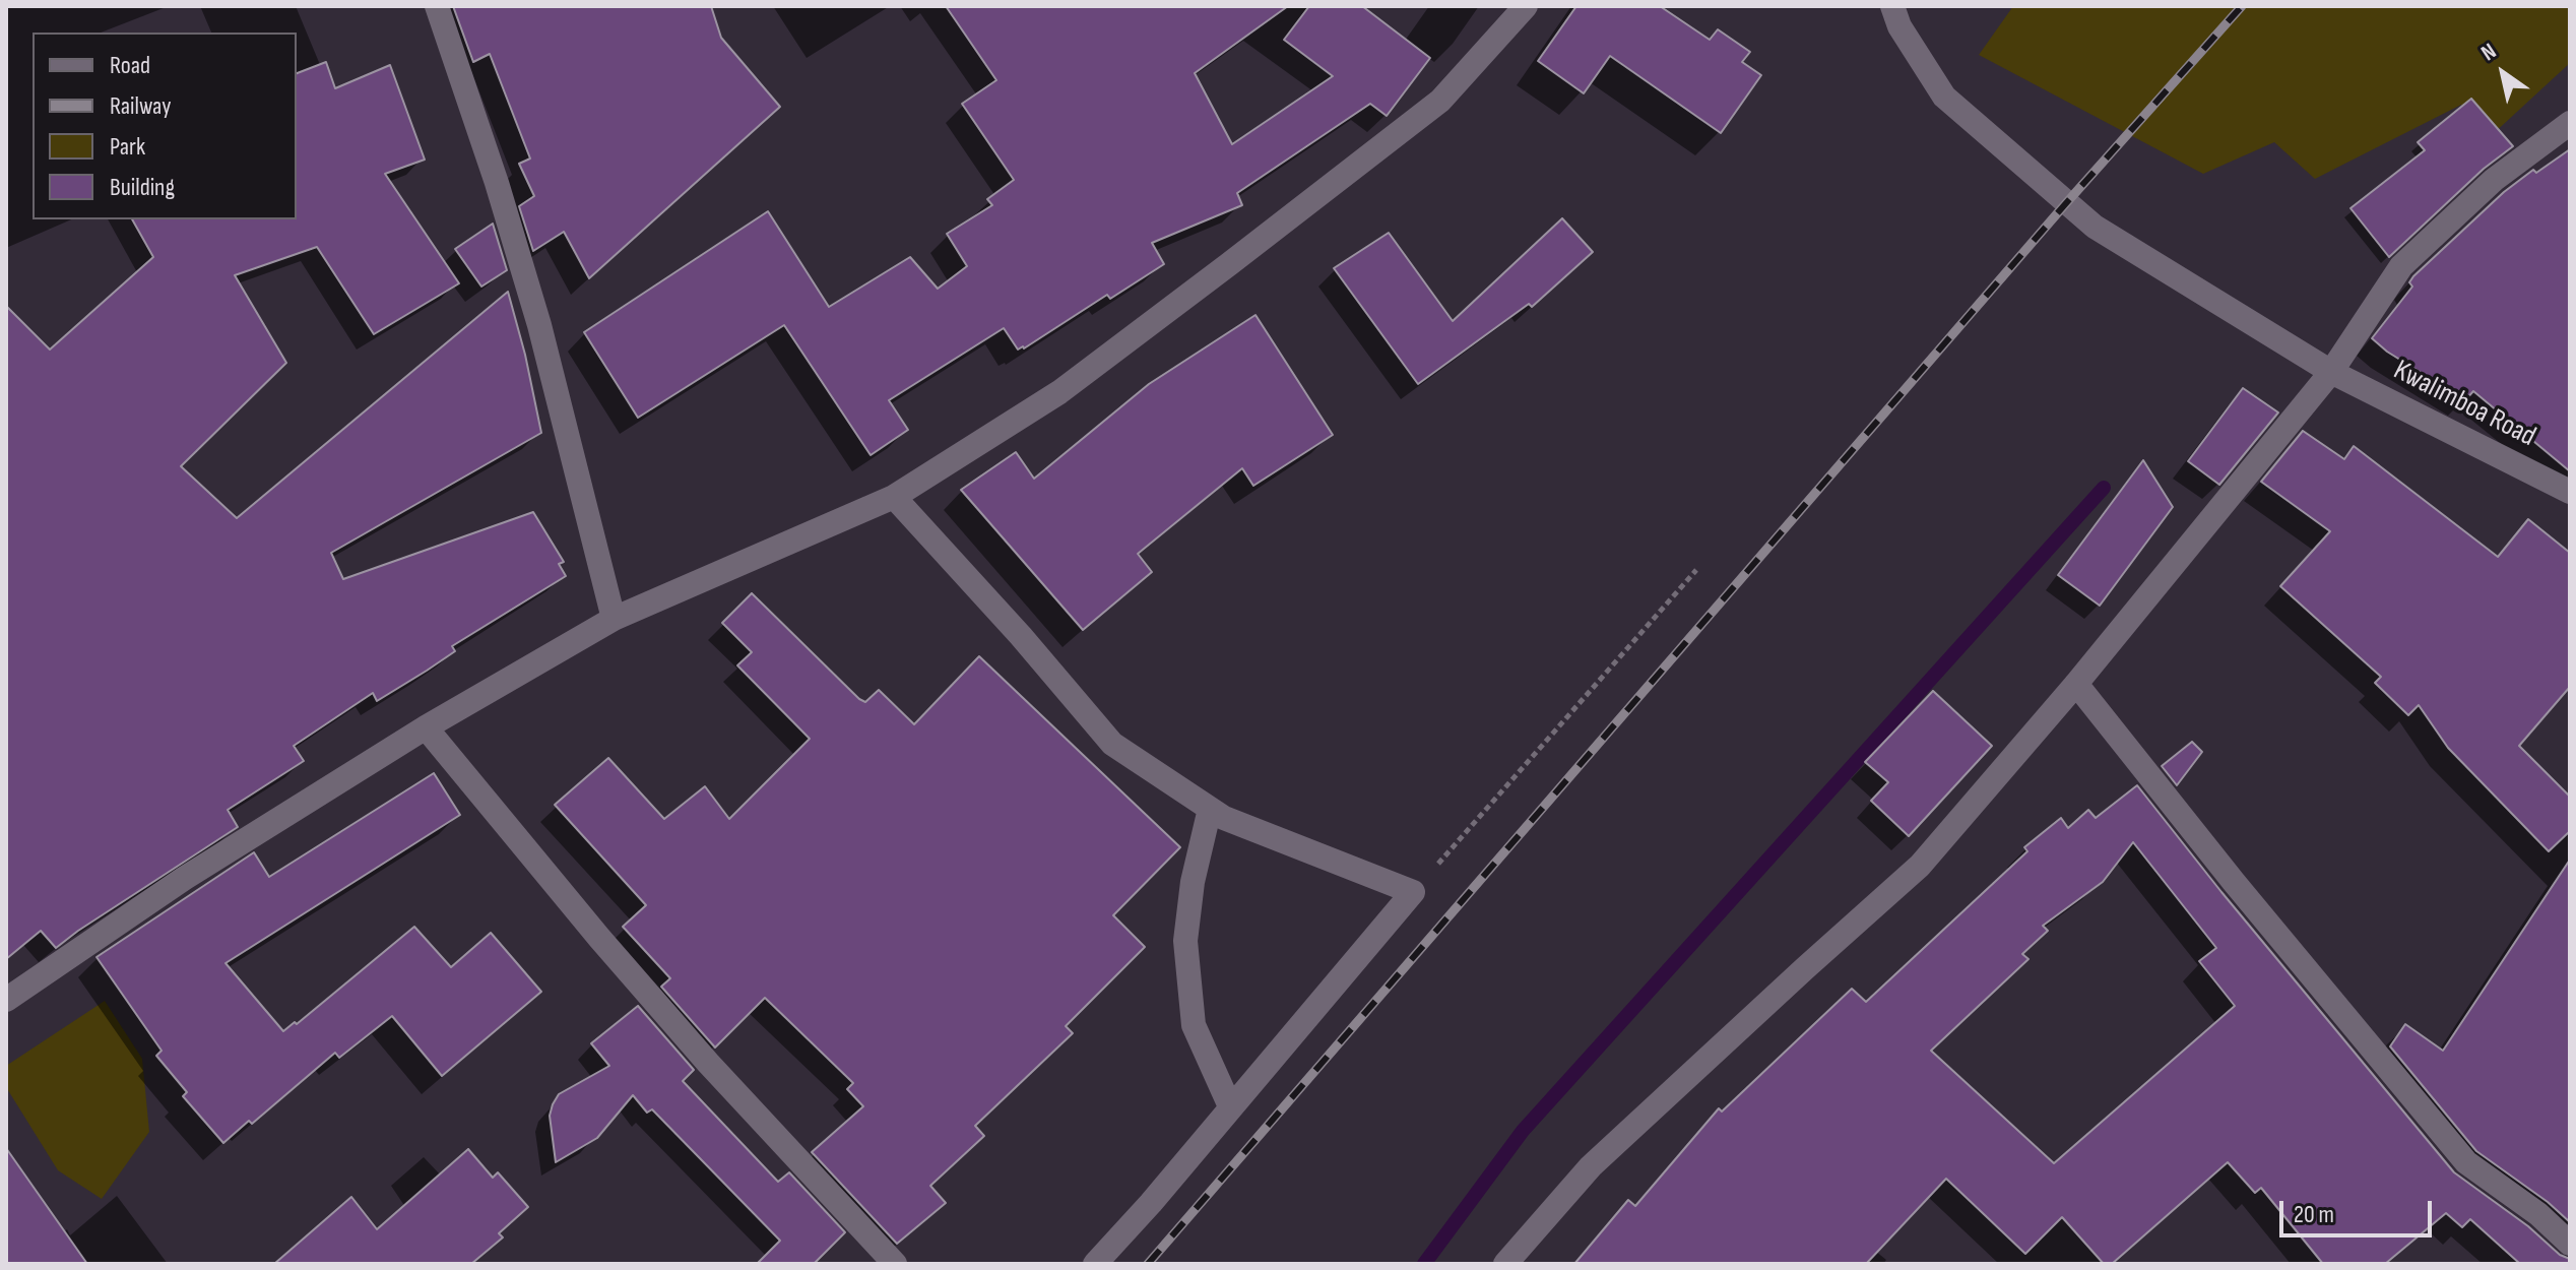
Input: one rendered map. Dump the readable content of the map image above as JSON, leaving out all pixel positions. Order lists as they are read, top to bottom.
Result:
{
  "streets": {
    "street": ["Kwalimboa Road"]
  },
  "legend": [
    "Road",
    "Railway",
    "Park",
    "Building"
  ],
  "scale_bar": "20 m",
  "north": "top left"
}
